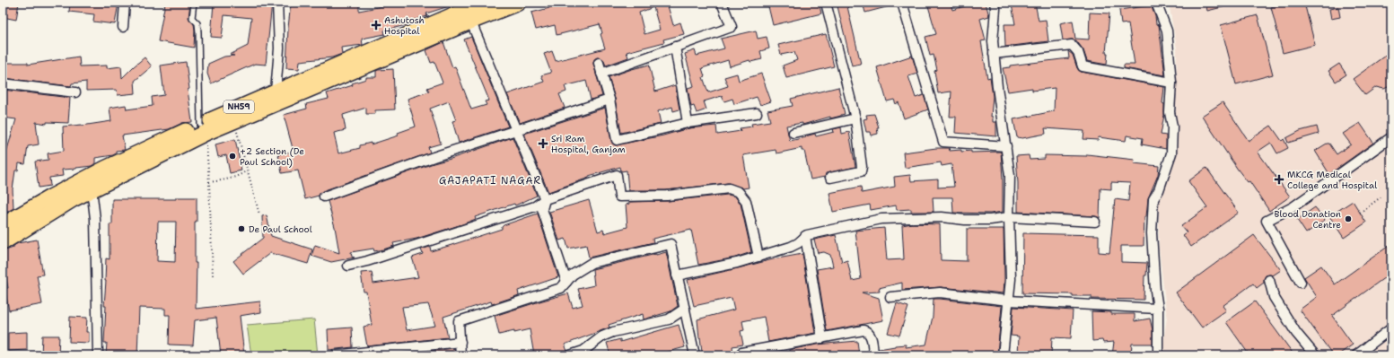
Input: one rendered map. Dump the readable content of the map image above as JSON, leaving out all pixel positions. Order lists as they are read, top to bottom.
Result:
{
  "streets": {
    "highway": ["NH59"]
  },
  "districts": ["GAJAPATI NAGAR"],
  "places": {
    "health": ["Ashutosh Hospital", "Sri Ram Hospital, Ganjam", "MKCG Medical College and Hospital"],
    "other": ["+2 Section (De Paul School)", "Blood Donation Centre", "De Paul School"]
  }
}
